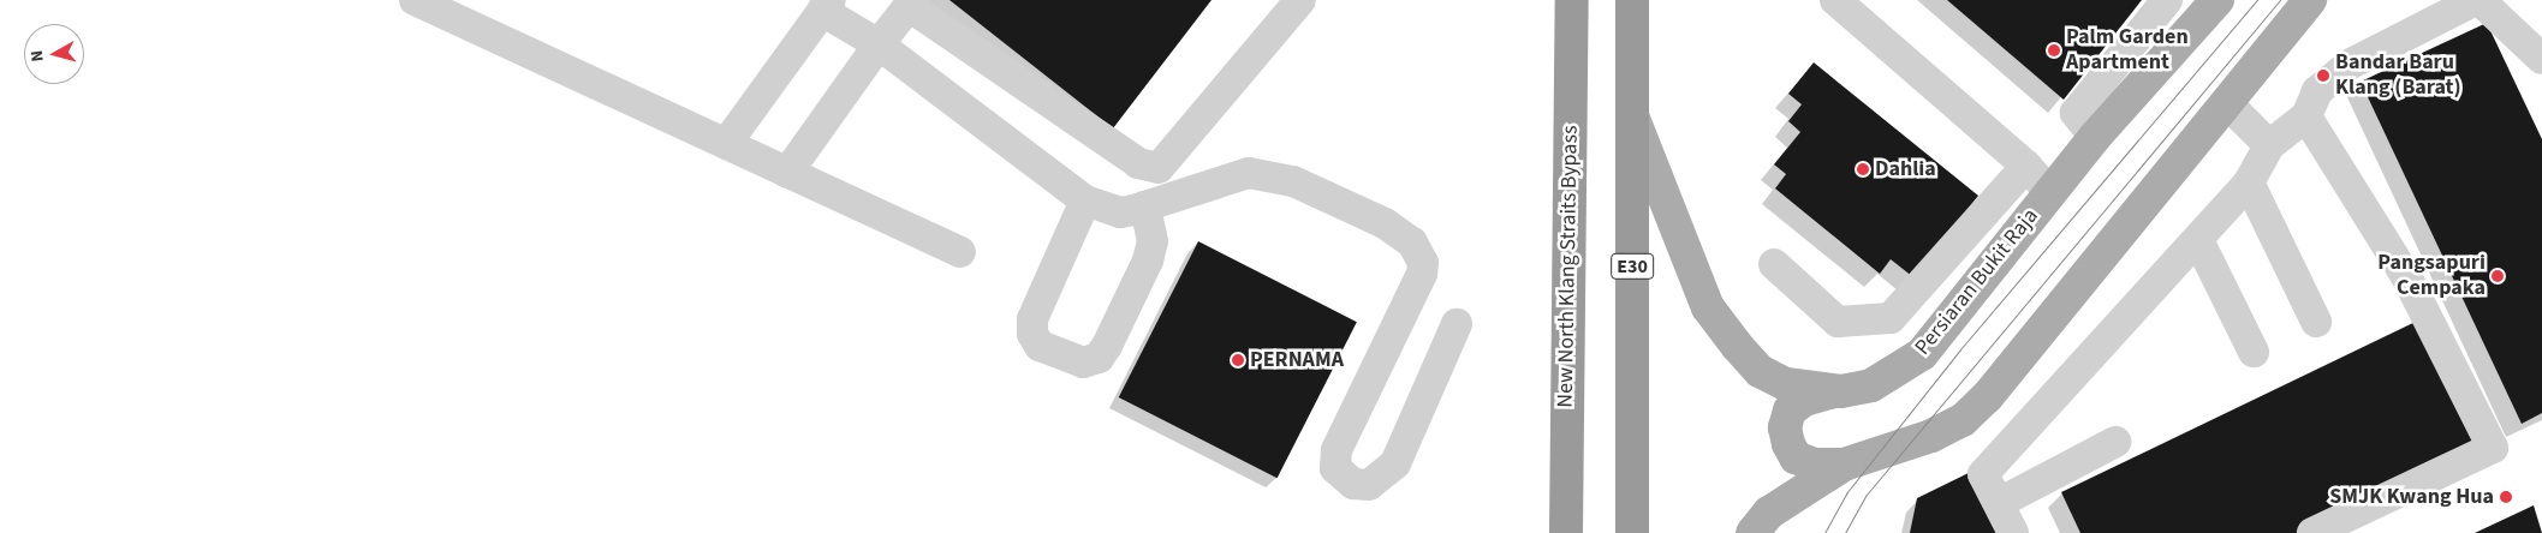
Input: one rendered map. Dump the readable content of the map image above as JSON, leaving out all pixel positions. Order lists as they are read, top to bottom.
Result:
{
  "streets": {
    "highway": ["New North Klang Straits Bypass", "E30"],
    "main road": ["Persiaran Bukit Raja"]
  },
  "crossings": [
    ["E30", "Persiaran Bukit Raja"]
  ],
  "places": [
    "Palm Garden Apartment",
    "Bandar Baru Klang (Barat)",
    "Dahlia",
    "Pangsapuri Cempaka",
    "PERNAMA",
    "SMJK Kwang Hua"
  ],
  "north": "left"
}
